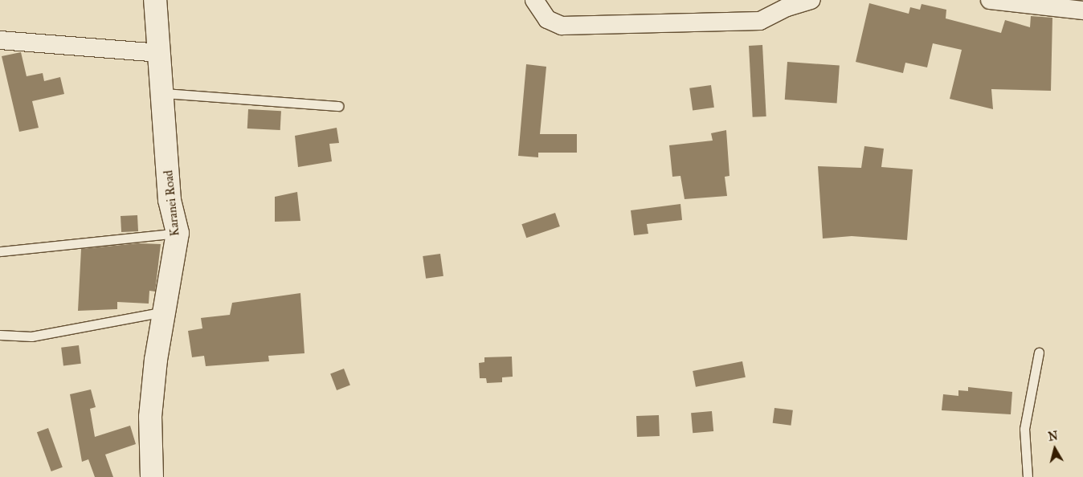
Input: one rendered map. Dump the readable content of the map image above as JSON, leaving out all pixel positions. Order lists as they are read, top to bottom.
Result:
{
  "streets": {
    "street": ["Karanei Road"]
  },
  "north": "top"
}
